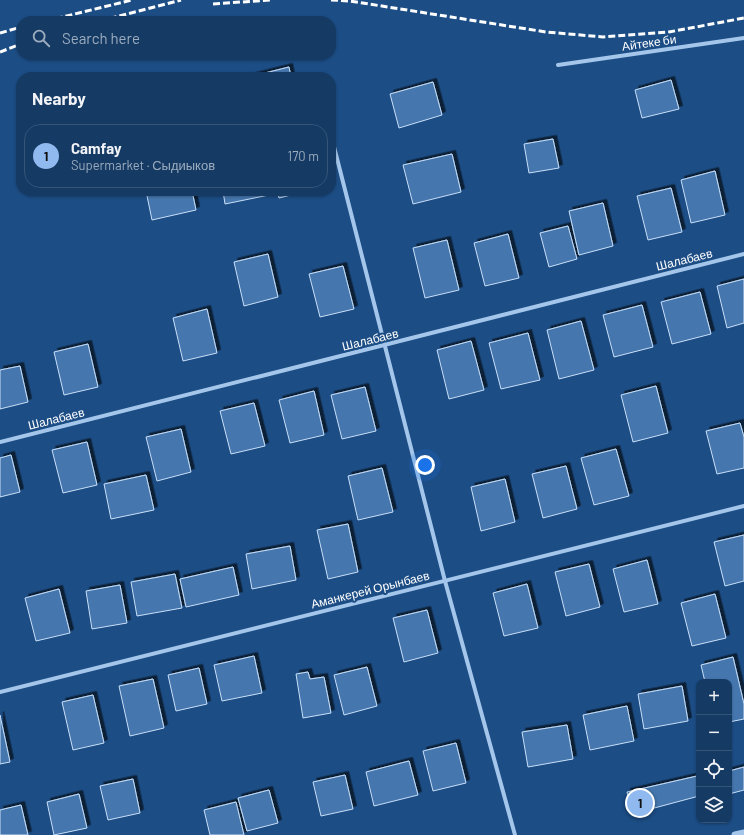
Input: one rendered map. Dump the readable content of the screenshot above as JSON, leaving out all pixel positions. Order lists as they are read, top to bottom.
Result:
{
  "streets": {
    "street": ["Айтеке би", "Шалабаев", "Аманкерей Орынбаев"]
  },
  "page": {
    "search": "Search here",
    "heading": "Nearby",
    "list": [
      {
        "mark": "1",
        "name": "Camfay",
        "note": "Supermarket · Сыдиыков",
        "value": "170 m"
      }
    ],
    "map_buttons": ["+", "−"],
    "pins": "1"
  }
}
